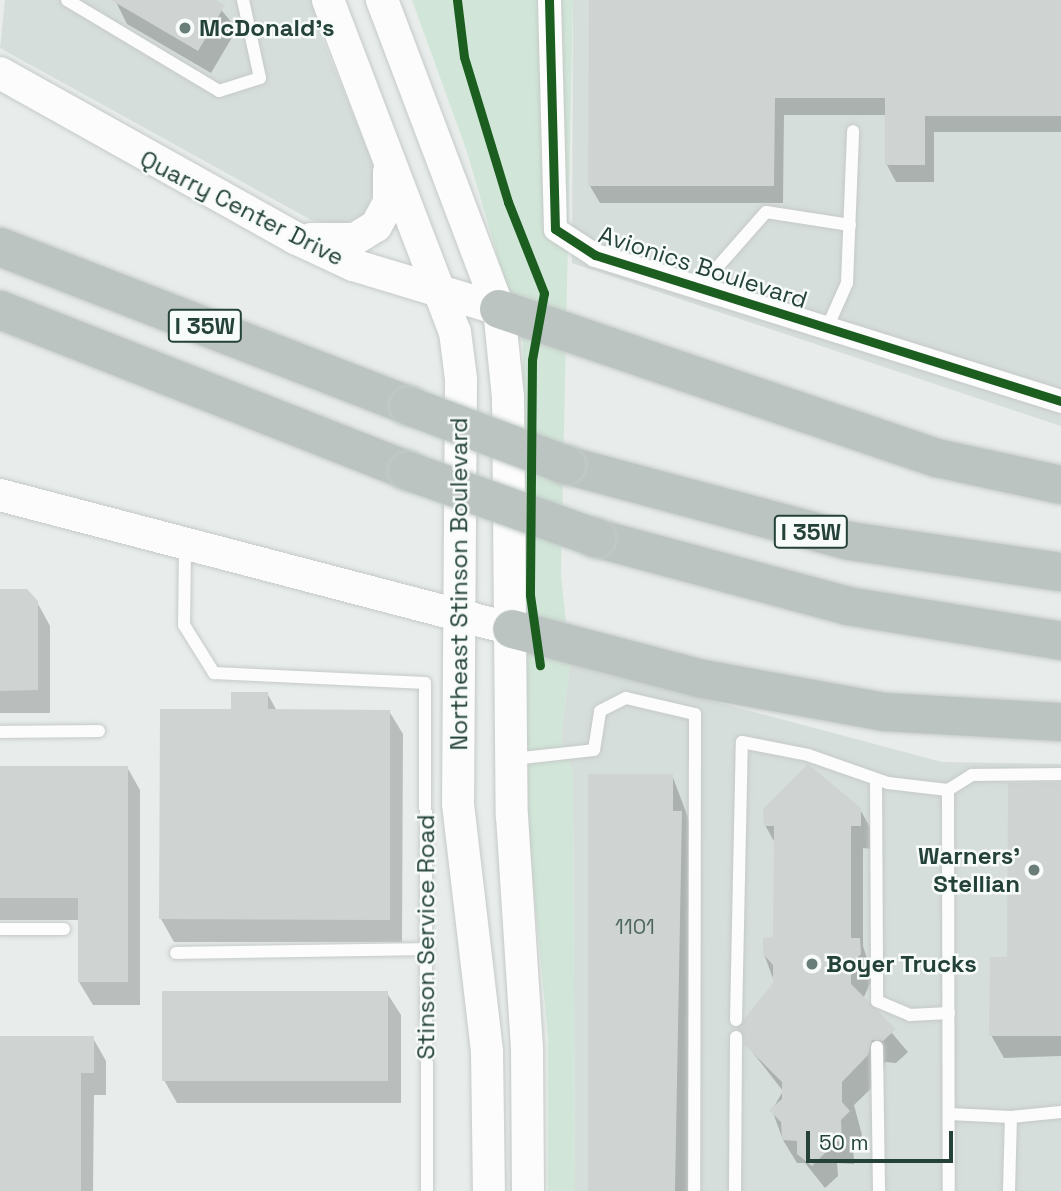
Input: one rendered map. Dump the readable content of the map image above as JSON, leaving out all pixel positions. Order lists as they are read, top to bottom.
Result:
{
  "streets": {
    "highway": ["I 35W"],
    "main road": ["Quarry Center Drive", "Northeast Stinson Boulevard"],
    "street": ["Avionics Boulevard"],
    "lane": ["Stinson Service Road"]
  },
  "crossings": [
    ["Quarry Center Drive", "Northeast Stinson Boulevard"]
  ],
  "places": ["McDonald's", "Warners' Stellian", "Boyer Trucks"],
  "house_numbers": ["1101"],
  "scale_bar": "50 m"
}
